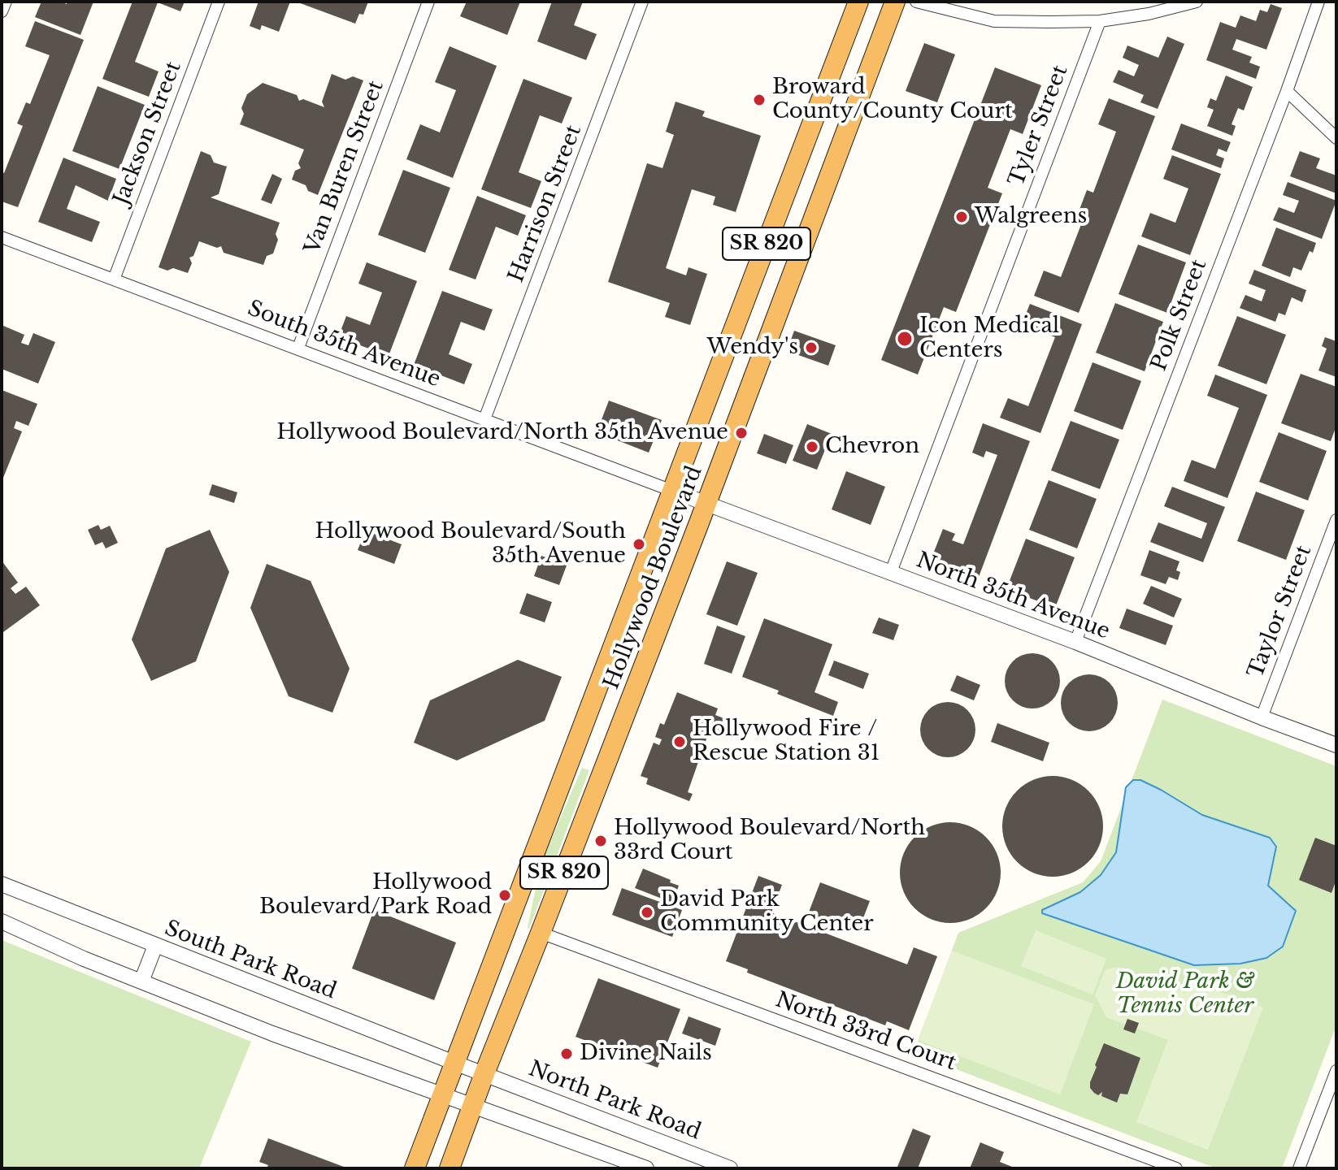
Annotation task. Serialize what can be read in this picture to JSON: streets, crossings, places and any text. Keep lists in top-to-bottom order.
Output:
{
  "streets": {
    "highway": ["SR 820", "Hollywood Boulevard"],
    "street": [
      "Tyler Street",
      "Jackson Street",
      "Van Buren Street",
      "Harrison Street",
      "Polk Street",
      "South 35th Avenue",
      "North 35th Avenue",
      "Taylor Street",
      "South Park Road",
      "North 33rd Court",
      "North Park Road"
    ]
  },
  "crossings": [
    ["Tyler Street", "North 35th Avenue"],
    ["Jackson Street", "South 35th Avenue"],
    ["Van Buren Street", "South 35th Avenue"],
    ["Harrison Street", "South 35th Avenue"],
    ["Polk Street", "North 35th Avenue"],
    ["South 35th Avenue", "Hollywood Boulevard"],
    ["South 35th Avenue", "North 35th Avenue"],
    ["Hollywood Boulevard", "North 35th Avenue"],
    ["Hollywood Boulevard", "South Park Road"],
    ["Hollywood Boulevard", "North 33rd Court"],
    ["Hollywood Boulevard", "North Park Road"],
    ["North 35th Avenue", "Taylor Street"],
    ["South Park Road", "North Park Road"]
  ],
  "parks": ["David Park & Tennis Center"],
  "places": [
    "Broward County/County Court",
    "Walgreens",
    "Icon Medical Centers",
    "Wendy's",
    "Hollywood Boulevard/North 35th Avenue",
    "Chevron",
    "Hollywood Boulevard/South 35th Avenue",
    "Hollywood Fire / Rescue Station 31",
    "Hollywood Boulevard/North 33rd Court",
    "Hollywood Boulevard/Park Road",
    "David Park Community Center",
    "Divine Nails"
  ]
}
